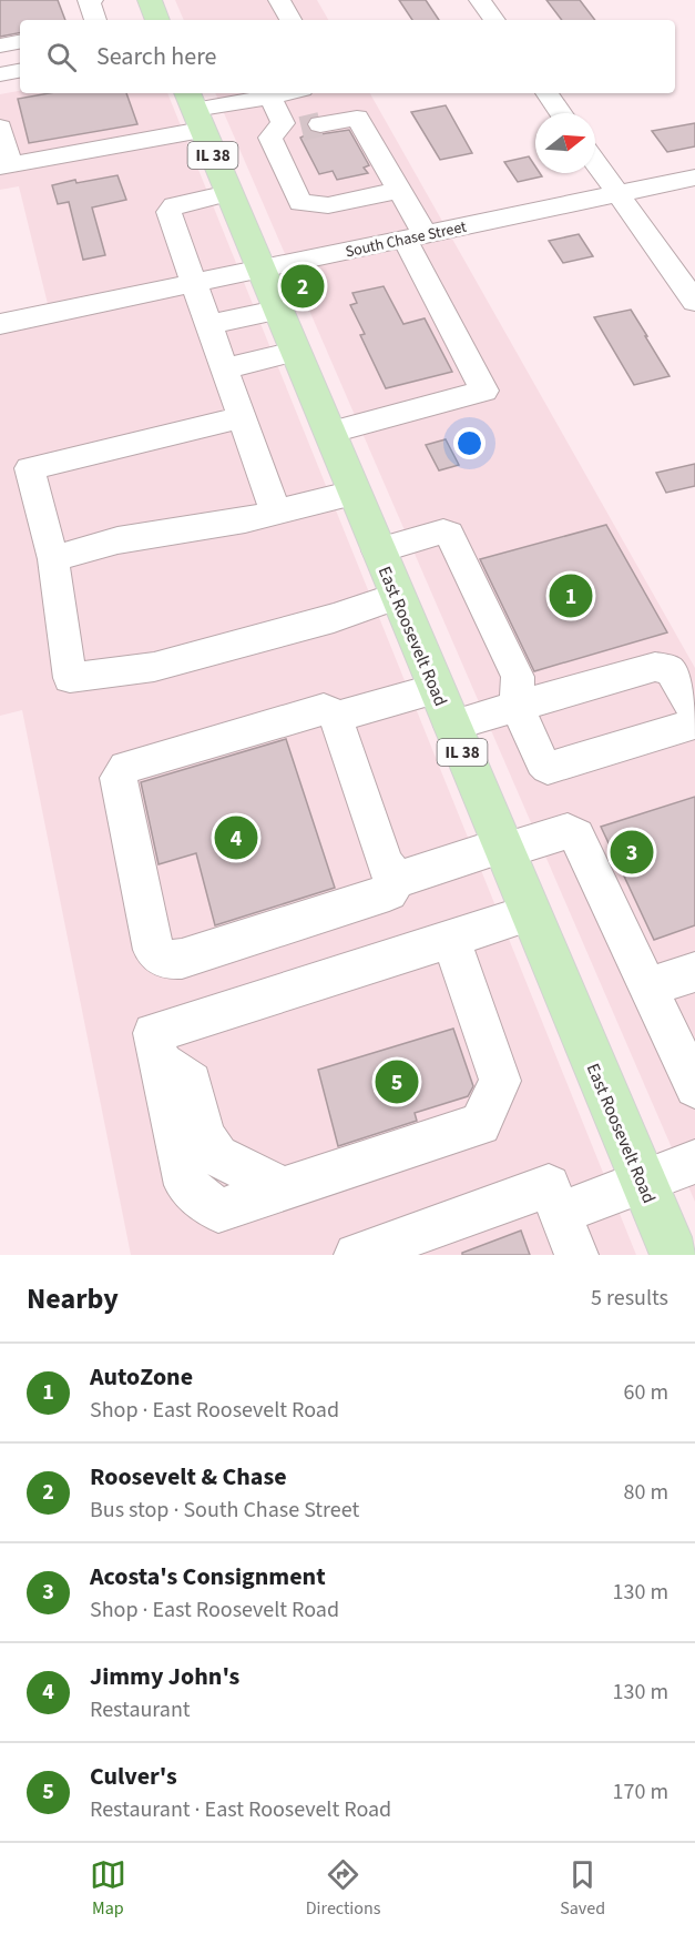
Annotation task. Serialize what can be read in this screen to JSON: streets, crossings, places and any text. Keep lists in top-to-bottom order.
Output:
{
  "streets": {
    "main road": ["IL 38", "East Roosevelt Road"],
    "street": ["South Chase Street"]
  },
  "crossings": [
    ["South Chase Street", "East Roosevelt Road"]
  ],
  "north": "right",
  "page": {
    "search": "Search here",
    "pins": [
      "2",
      "1",
      "4",
      "3",
      "5"
    ],
    "heading": ["Nearby", "5 results"],
    "list": [
      {
        "mark": "1",
        "name": "AutoZone",
        "note": "Shop · East Roosevelt Road",
        "value": "60 m"
      },
      {
        "mark": "2",
        "name": "Roosevelt & Chase",
        "note": "Bus stop · South Chase Street",
        "value": "80 m"
      },
      {
        "mark": "3",
        "name": "Acosta's Consignment",
        "note": "Shop · East Roosevelt Road",
        "value": "130 m"
      },
      {
        "mark": "4",
        "name": "Jimmy John's",
        "note": "Restaurant",
        "value": "130 m"
      },
      {
        "mark": "5",
        "name": "Culver's",
        "note": "Restaurant · East Roosevelt Road",
        "value": "170 m"
      }
    ],
    "nav": ["Map", "Directions", "Saved"]
  }
}
